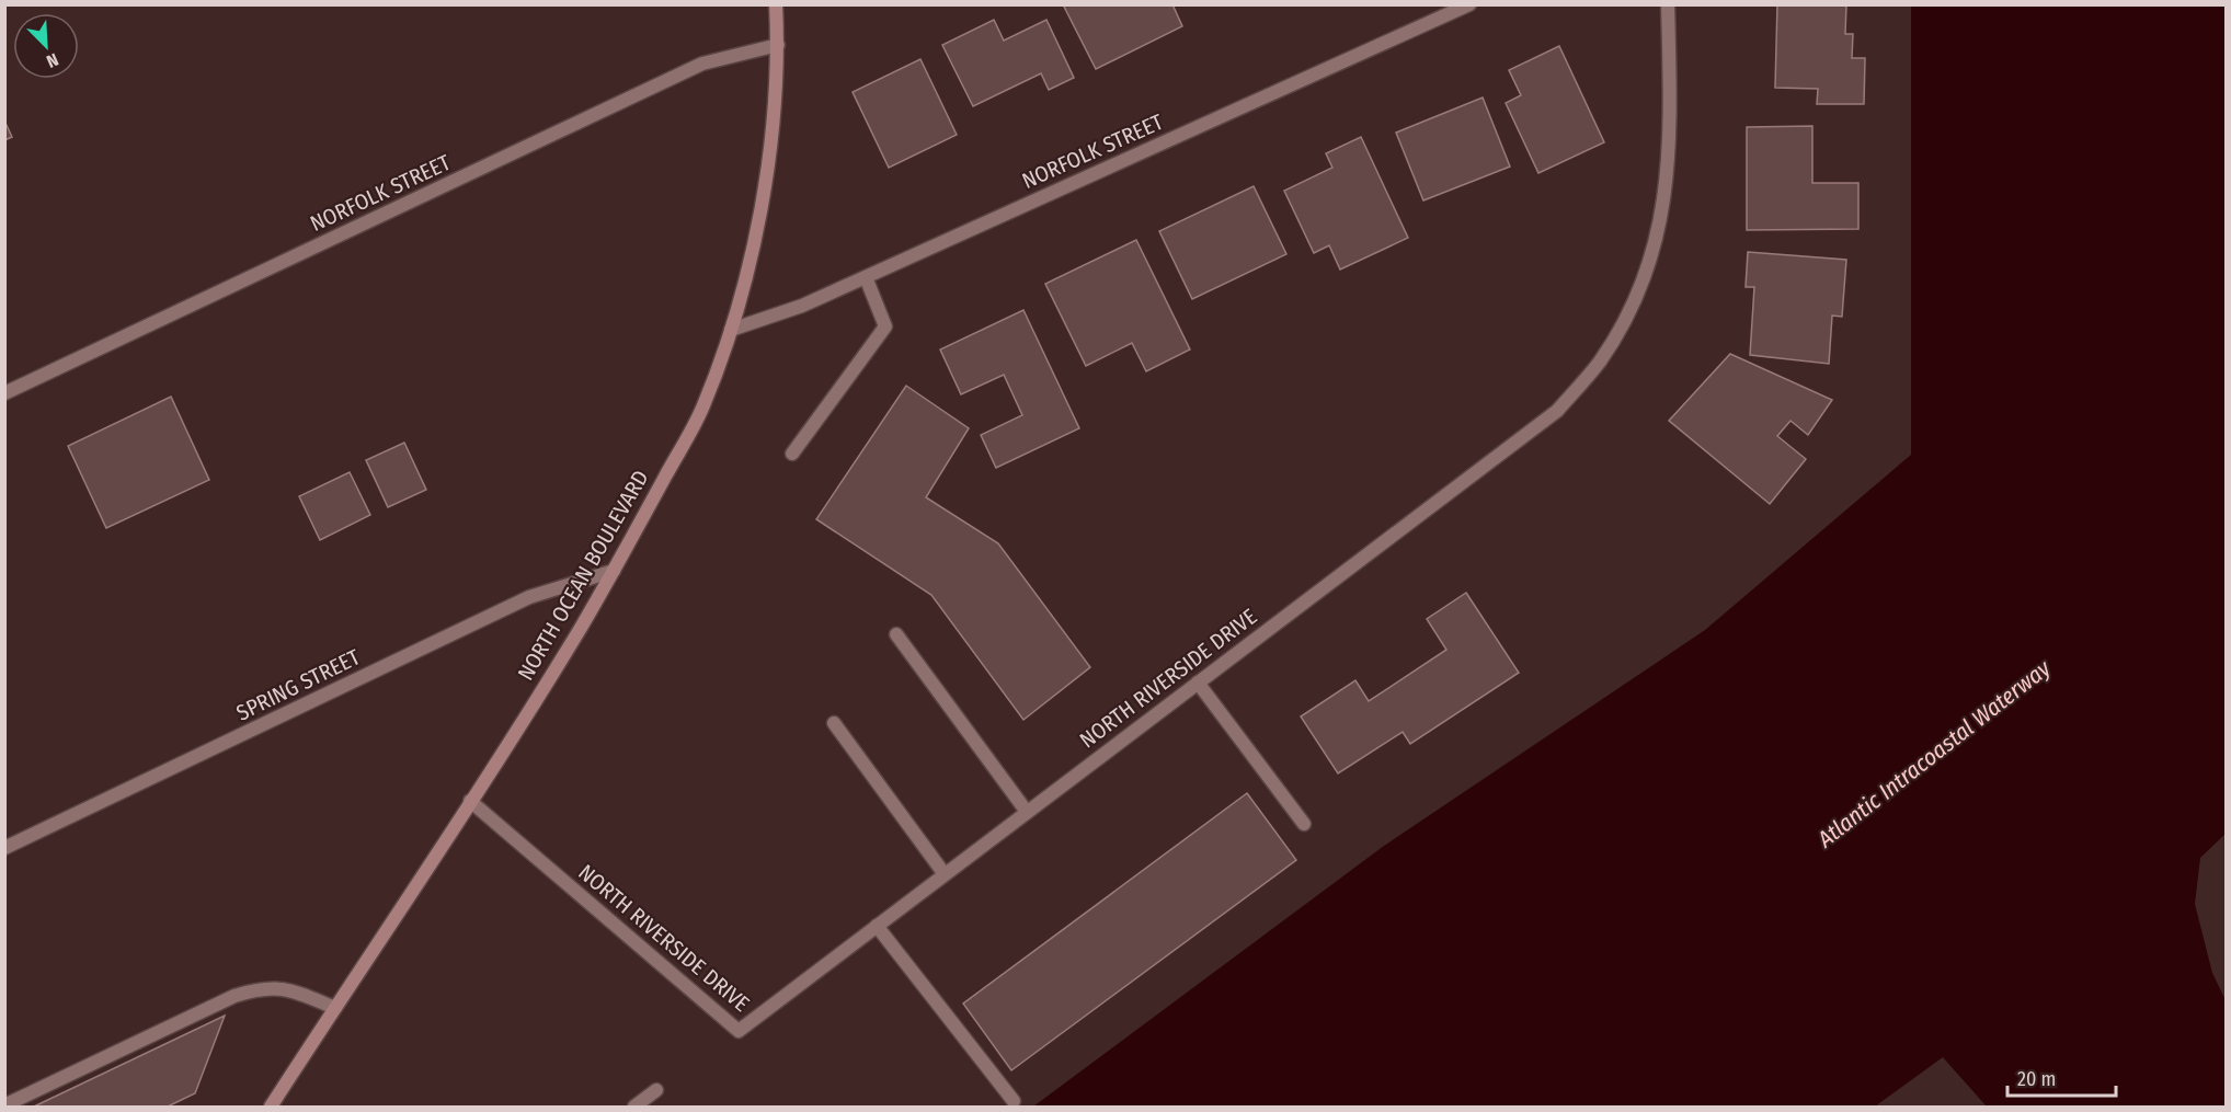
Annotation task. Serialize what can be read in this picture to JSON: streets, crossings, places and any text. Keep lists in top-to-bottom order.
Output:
{
  "streets": {
    "main road": ["NORTH OCEAN BOULEVARD"],
    "street": ["NORFOLK STREET", "NORTH RIVERSIDE DRIVE", "SPRING STREET"]
  },
  "crossings": [
    ["NORFOLK STREET", "NORTH OCEAN BOULEVARD"],
    ["NORTH OCEAN BOULEVARD", "NORTH RIVERSIDE DRIVE"],
    ["NORTH OCEAN BOULEVARD", "SPRING STREET"]
  ],
  "water": ["Atlantic Intracoastal Waterway"],
  "scale_bar": "20 m",
  "north": "bottom right"
}
